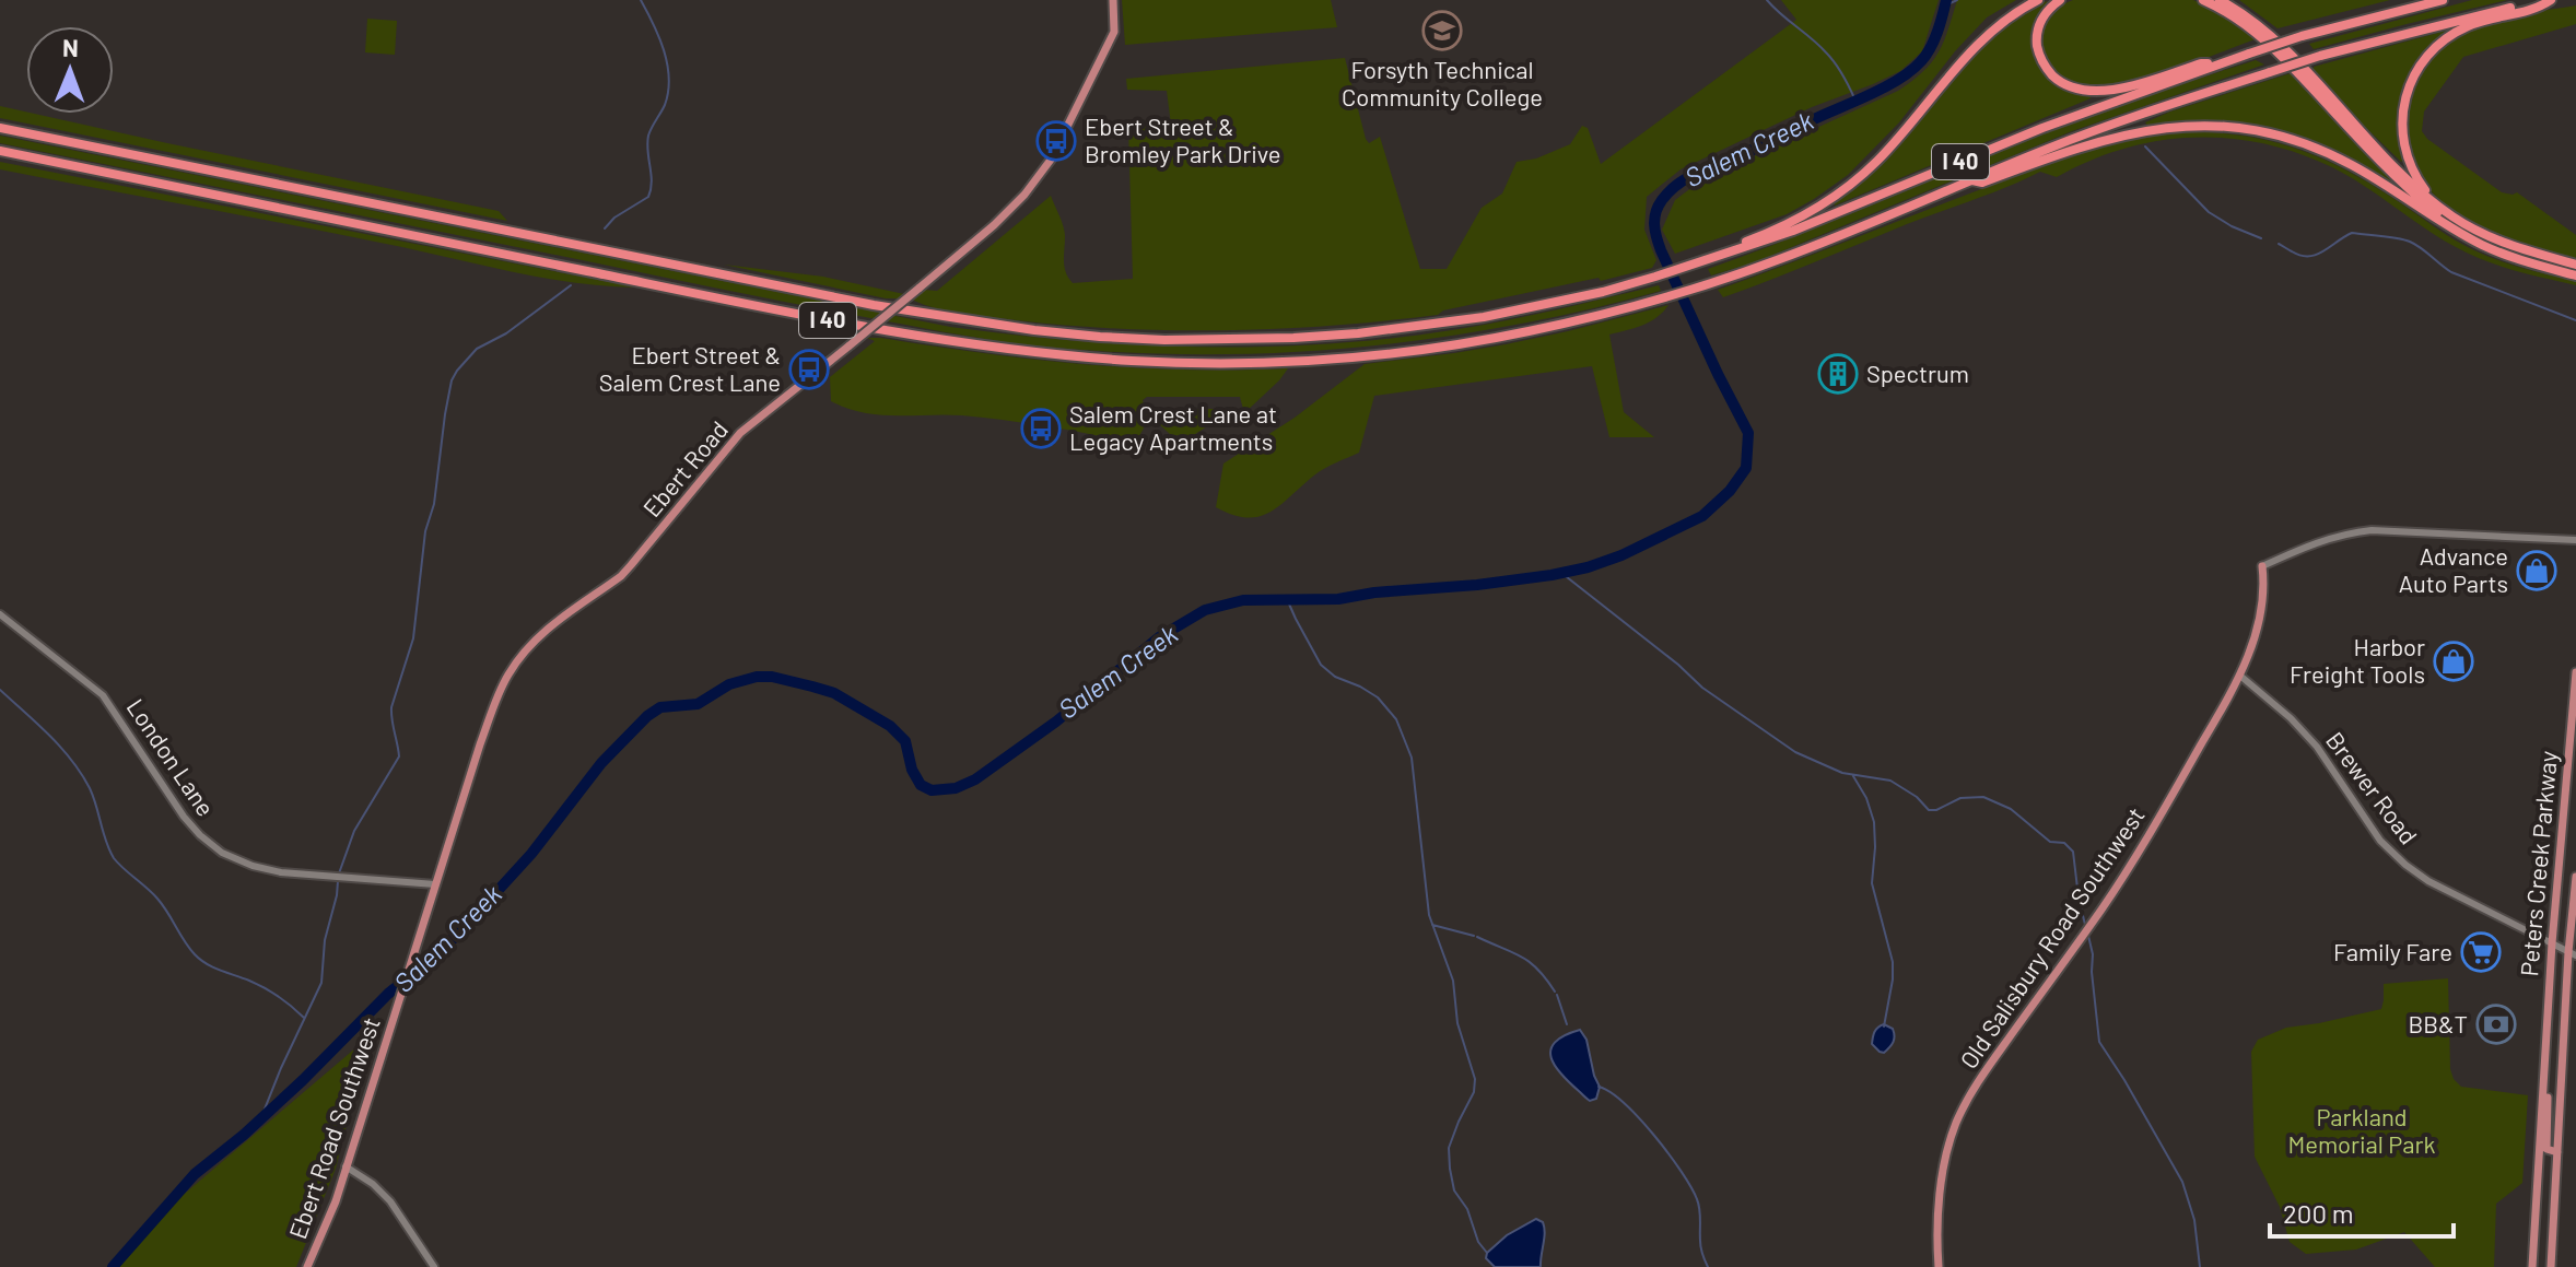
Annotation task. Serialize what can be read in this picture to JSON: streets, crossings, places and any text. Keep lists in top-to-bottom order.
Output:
{
  "streets": {
    "highway": ["I 40"],
    "main road": [
      "Ebert Road",
      "Peters Creek Parkway",
      "Old Salisbury Road Southwest",
      "Ebert Road Southwest"
    ],
    "street": ["London Lane", "Brewer Road"]
  },
  "crossings": [
    ["Ebert Road", "London Lane"],
    ["Ebert Road", "Ebert Road Southwest"],
    ["Brewer Road", "Peters Creek Parkway"],
    ["Brewer Road", "Old Salisbury Road Southwest"]
  ],
  "water": ["Salem Creek"],
  "parks": ["Parkland Memorial Park"],
  "places": {
    "school or university": ["Forsyth Technical Community College"],
    "bus stop": ["Ebert Street & Bromley Park Drive", "Ebert Street & Salem Crest Lane", "Salem Crest Lane at Legacy Apartments"],
    "building": ["Spectrum"],
    "shop": ["Advance Auto Parts", "Harbor Freight Tools"],
    "supermarket": ["Family Fare"],
    "bank": ["BB&T"]
  },
  "scale_bar": "200 m",
  "north": "top"
}
